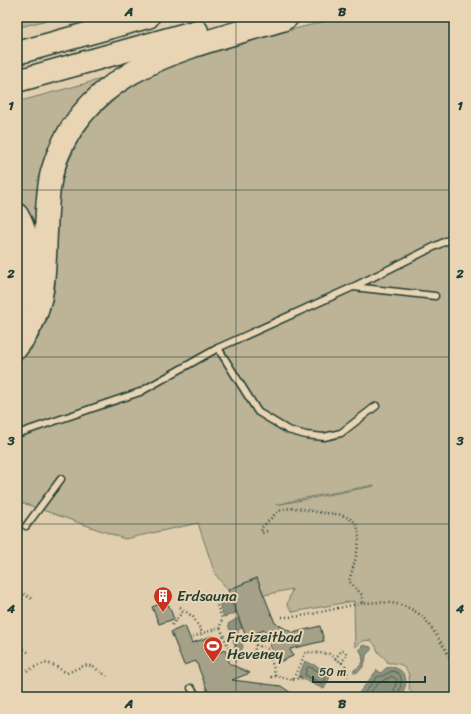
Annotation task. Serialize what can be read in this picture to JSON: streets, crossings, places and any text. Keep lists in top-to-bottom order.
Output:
{
  "places": {
    "building": ["Erdsauna"],
    "sports": ["Freizeitbad Heveney"]
  },
  "scale_bar": "50 m",
  "grid": {
    "columns": ["A", "B"],
    "rows": [
      "1",
      "2",
      "3",
      "4"
    ]
  }
}
